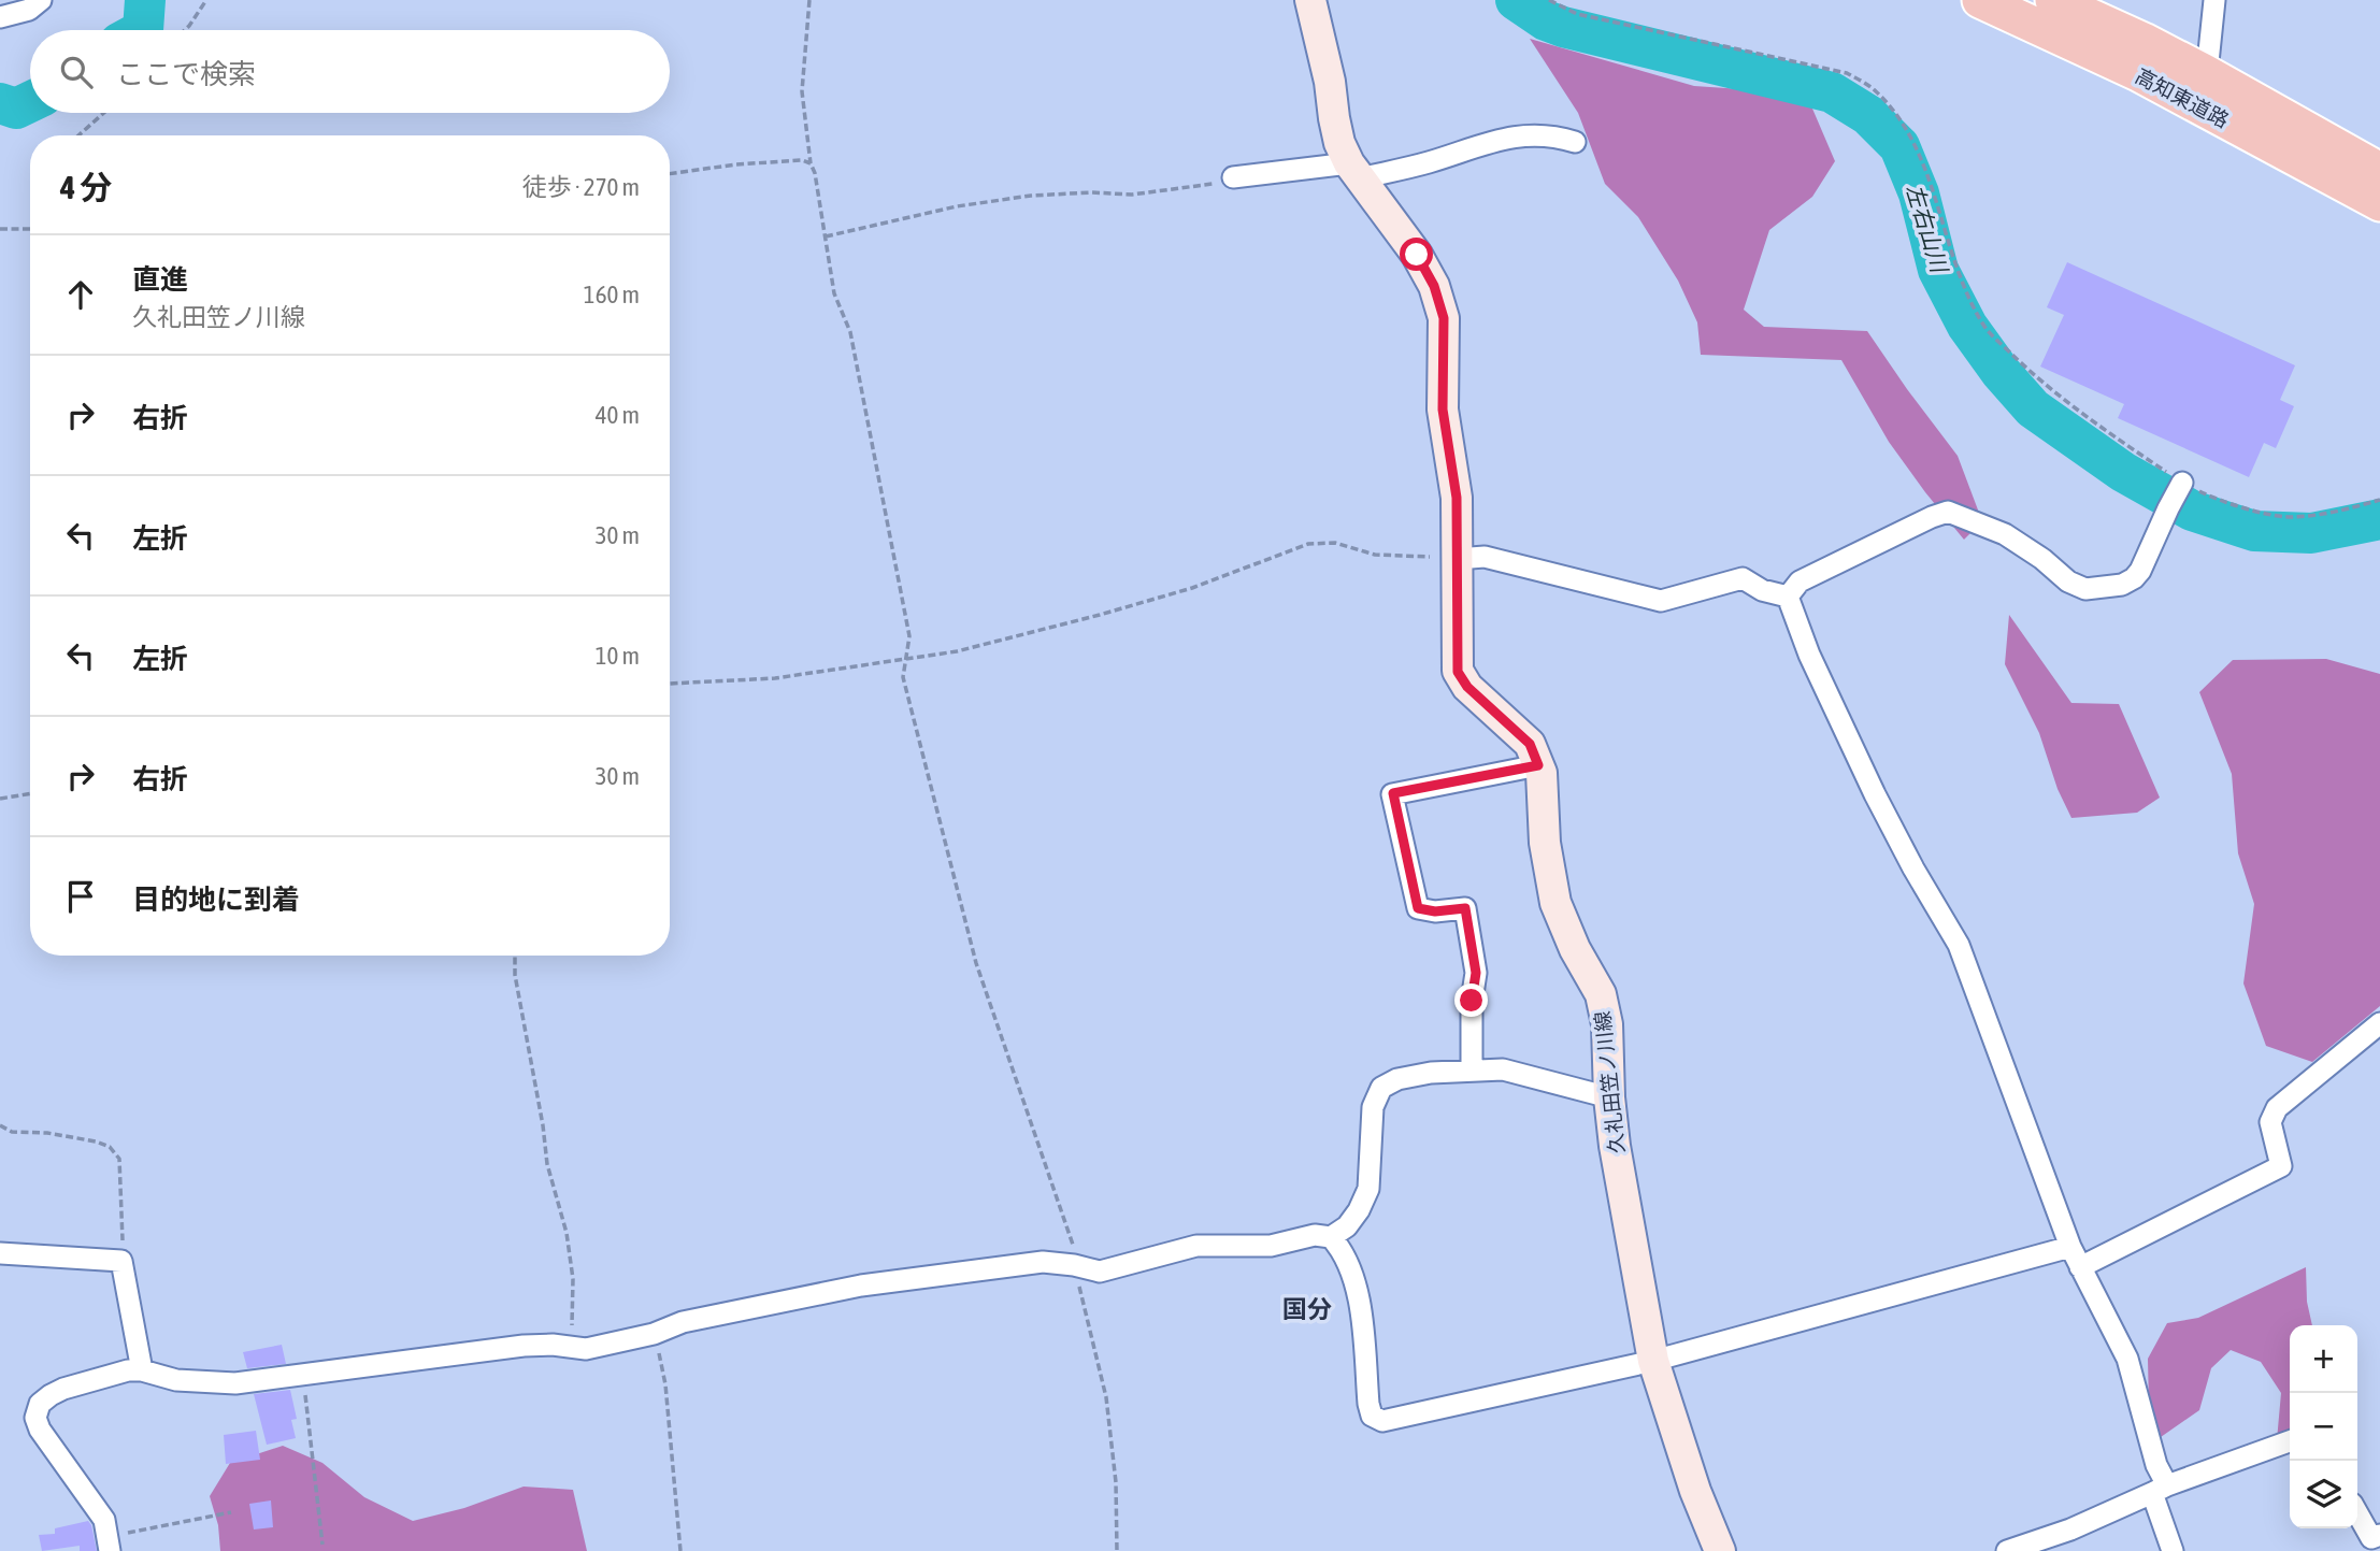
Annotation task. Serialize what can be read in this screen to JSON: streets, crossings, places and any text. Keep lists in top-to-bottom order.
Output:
{
  "streets": {
    "highway": ["高知東道路"],
    "main road": ["久礼田笠ノ川線"]
  },
  "districts": ["国分"],
  "water": ["左右山川"],
  "page": {
    "search": "ここで検索",
    "heading": ["4 分", "徒歩 · 270 m"],
    "list": [
      ["直進", "久礼田笠ノ川線", "160 m"],
      ["右折", "40 m"],
      ["左折", "30 m"],
      ["左折", "10 m"],
      ["右折", "30 m"],
      "目的地に到着"
    ],
    "map_buttons": ["+", "−"]
  }
}
